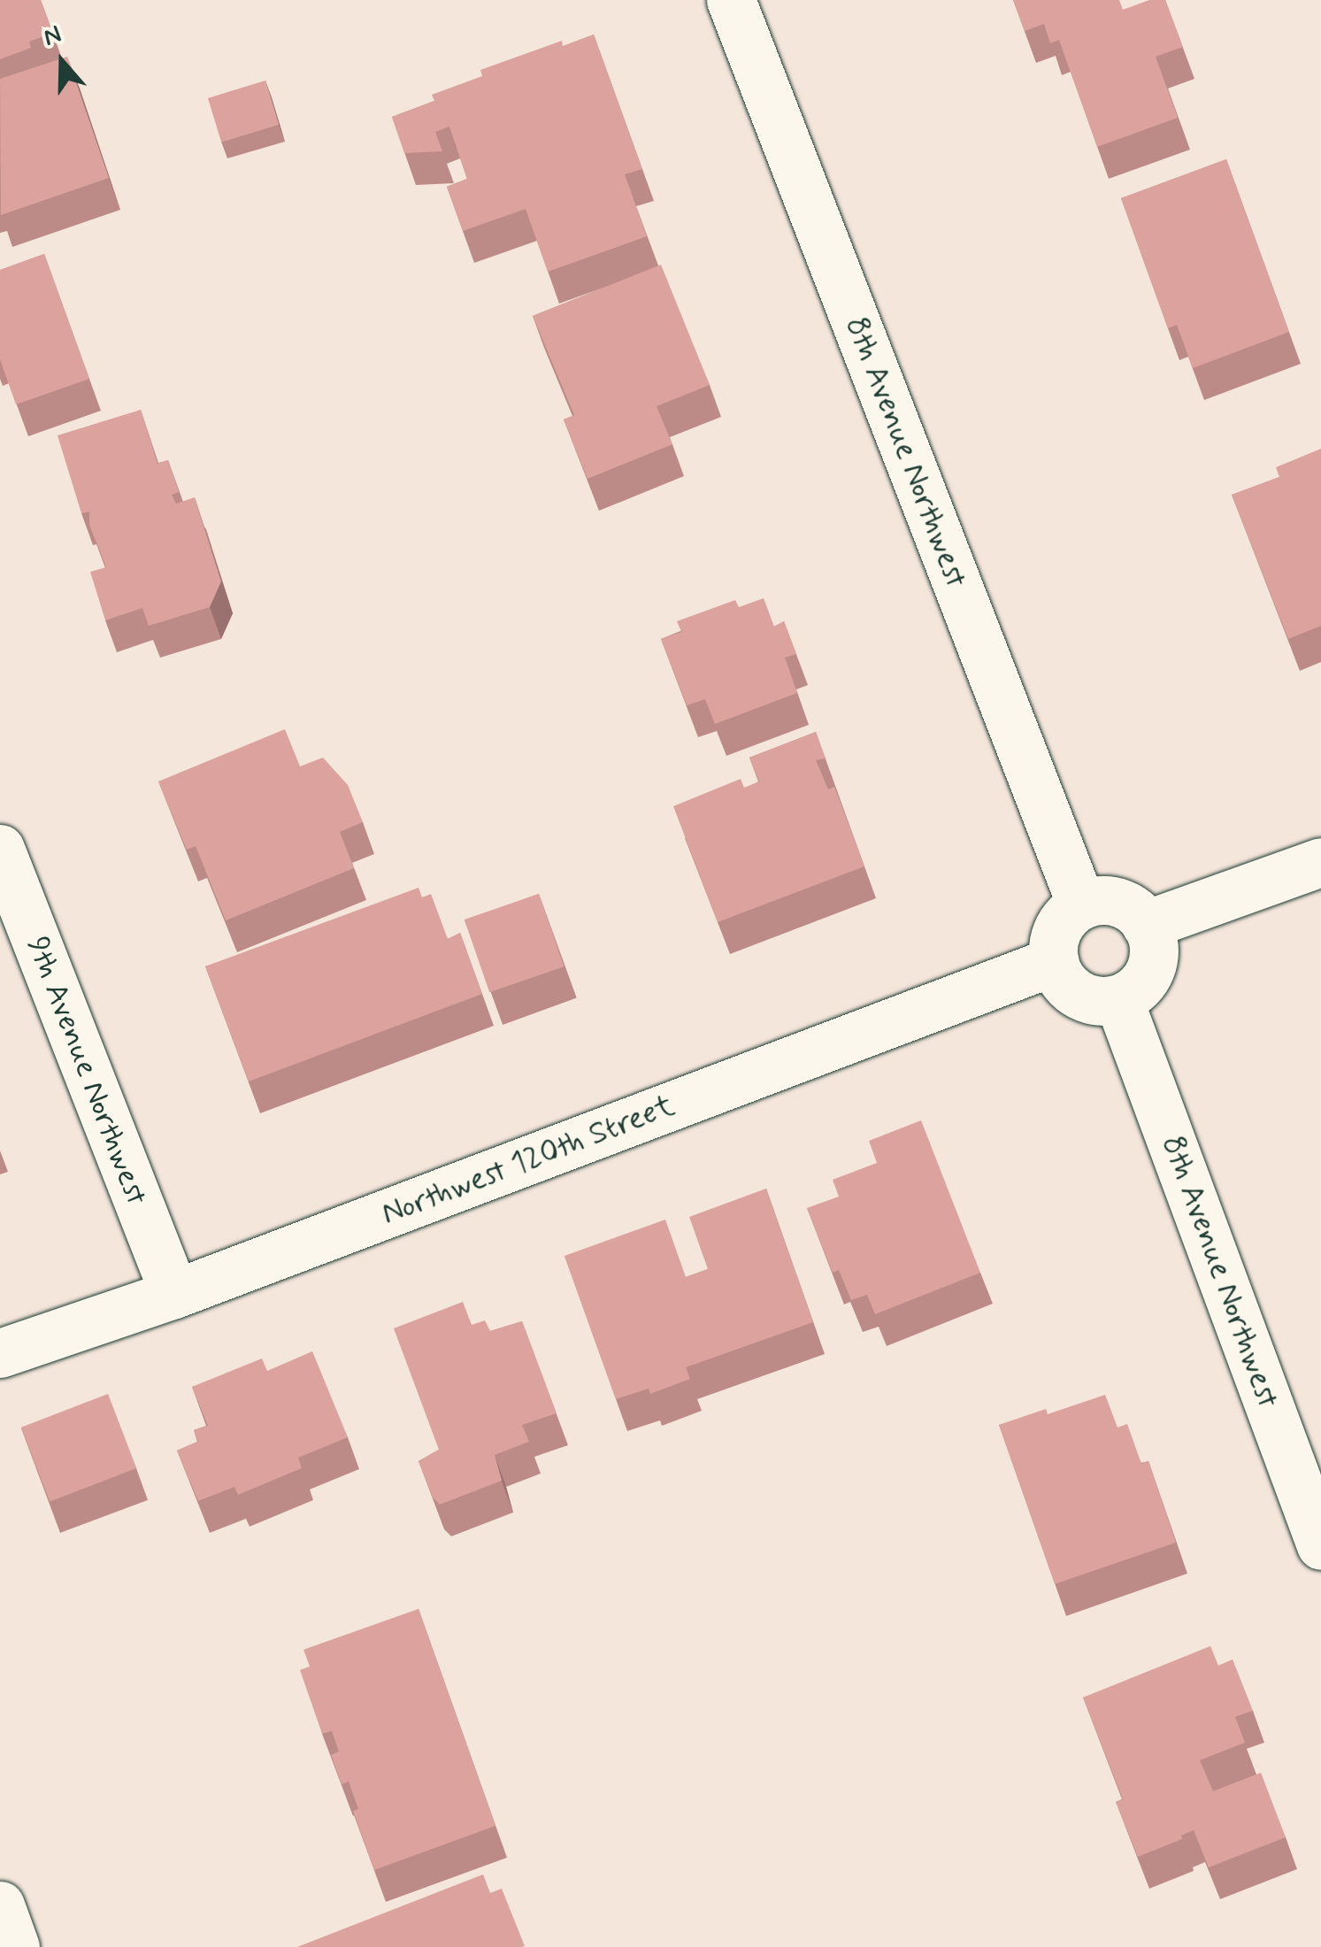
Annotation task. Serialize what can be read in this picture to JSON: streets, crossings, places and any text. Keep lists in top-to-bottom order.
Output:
{
  "streets": {
    "street": ["8th Avenue Northwest", "9th Avenue Northwest", "Northwest 120th Street"]
  },
  "crossings": [
    ["8th Avenue Northwest", "Northwest 120th Street"],
    ["9th Avenue Northwest", "Northwest 120th Street"]
  ],
  "north": "top"
}
